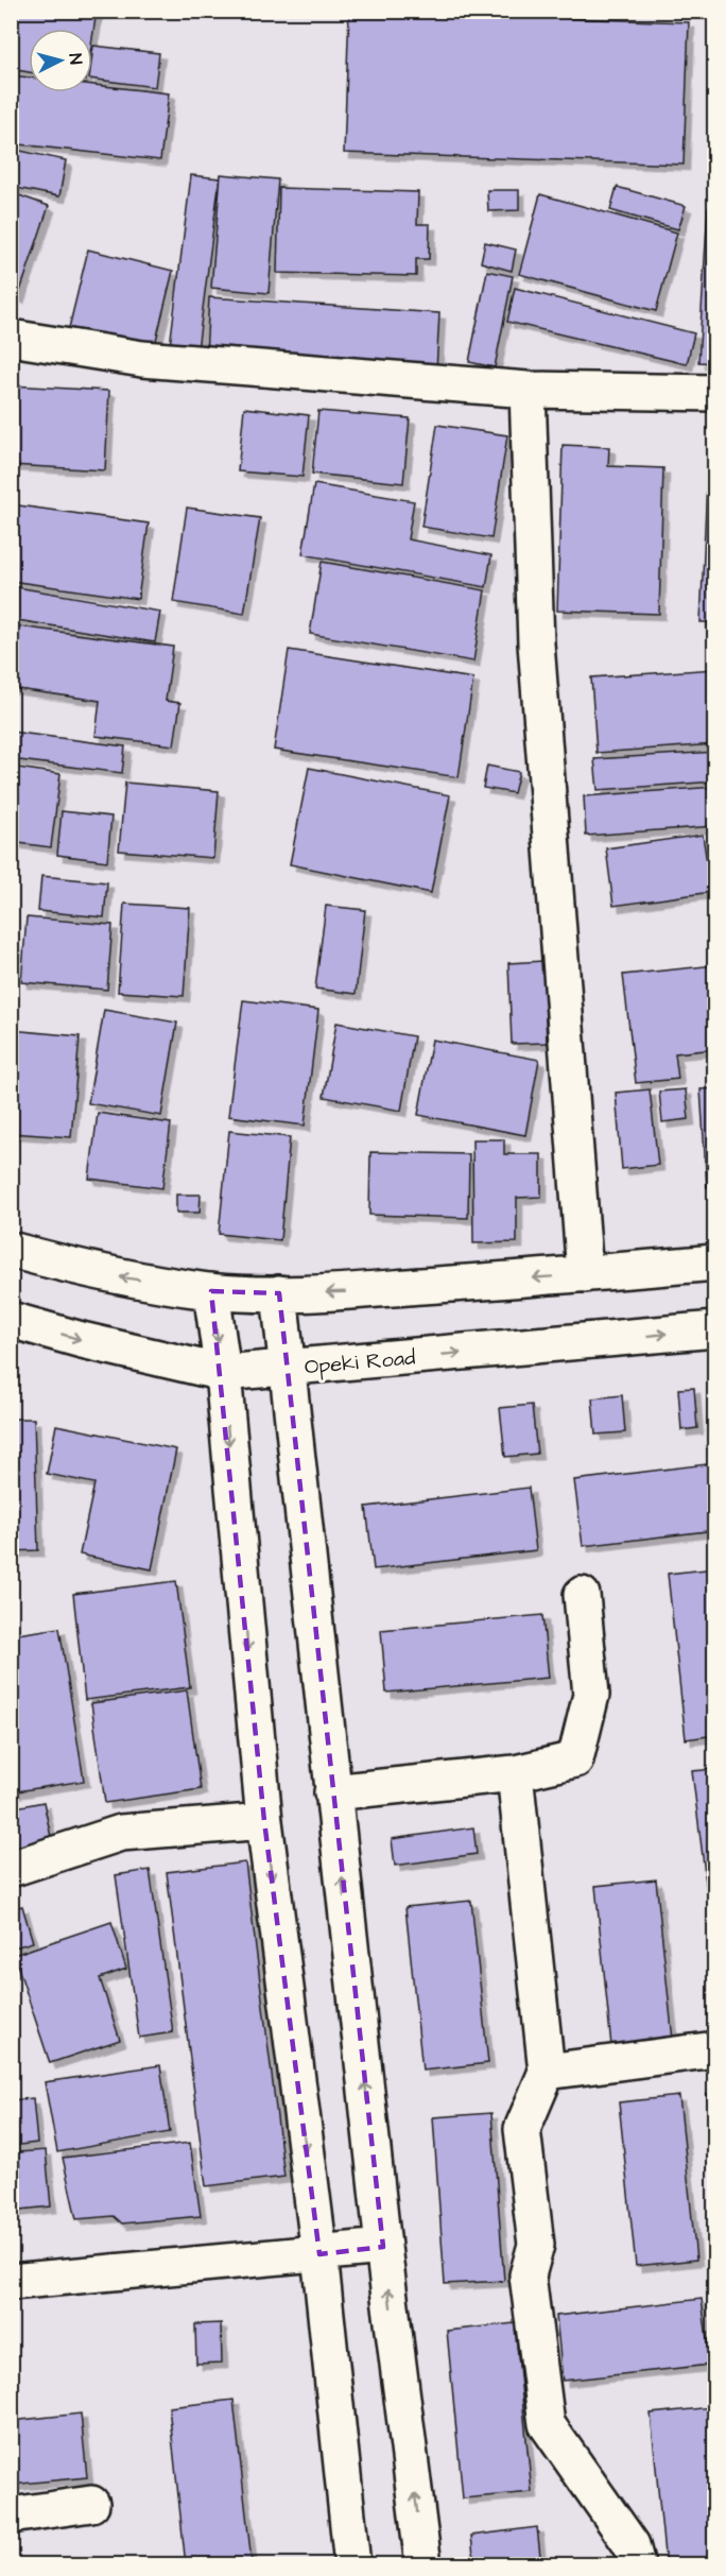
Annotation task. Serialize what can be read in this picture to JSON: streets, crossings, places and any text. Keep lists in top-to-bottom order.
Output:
{
  "streets": {
    "street": ["Opeki Road"]
  },
  "north": "right"
}
